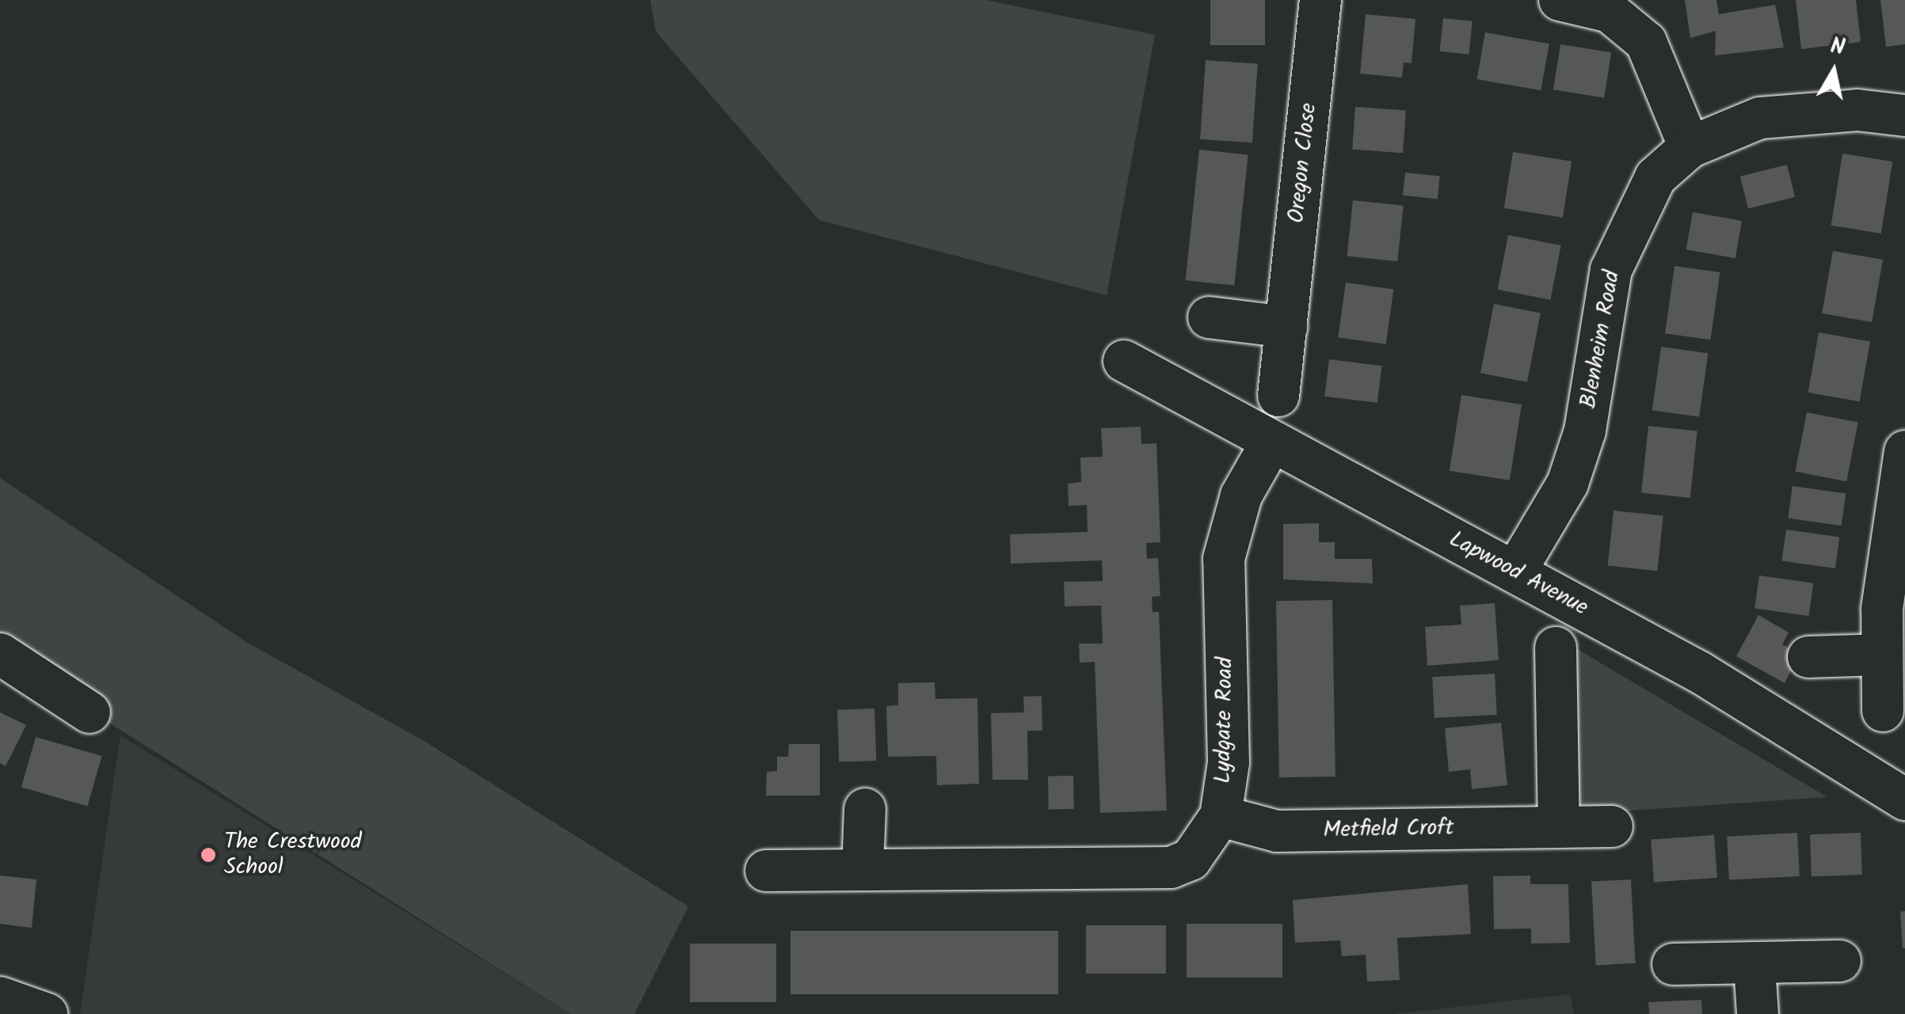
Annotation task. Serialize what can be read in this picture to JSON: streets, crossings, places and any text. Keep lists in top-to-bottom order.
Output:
{
  "streets": {
    "street": [
      "Oregon Close",
      "Blenheim Road",
      "Lapwood Avenue",
      "Lydgate Road",
      "Metfield Croft"
    ]
  },
  "crossings": [
    ["Blenheim Road", "Lapwood Avenue"],
    ["Lapwood Avenue", "Lydgate Road"],
    ["Lydgate Road", "Metfield Croft"]
  ],
  "places": ["The Crestwood School"],
  "north": "top"
}
